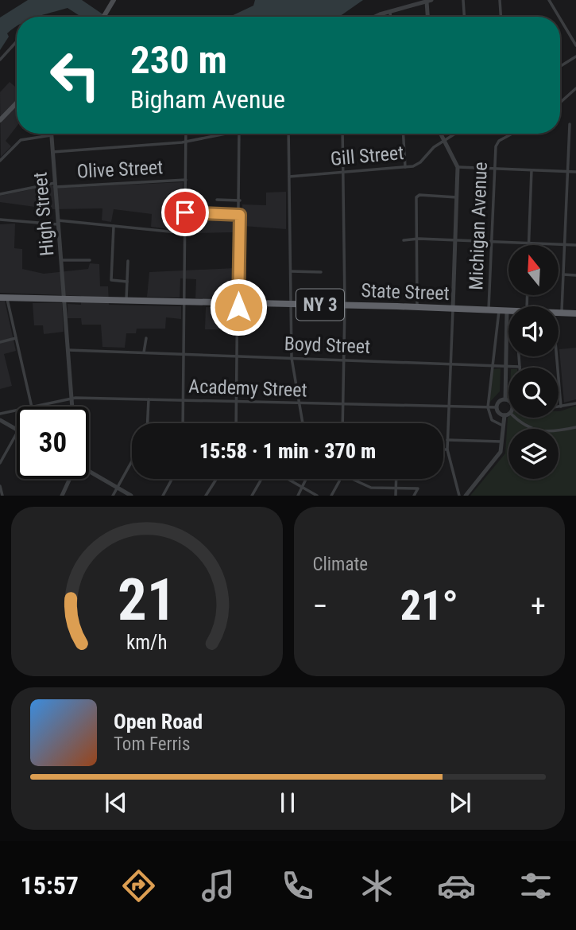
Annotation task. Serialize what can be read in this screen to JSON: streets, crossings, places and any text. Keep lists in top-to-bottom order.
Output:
{
  "streets": {
    "highway": ["State Street", "NY 3"],
    "street": [
      "Gill Street",
      "Olive Street",
      "High Street",
      "Michigan Avenue",
      "Boyd Street",
      "Academy Street"
    ]
  },
  "crossings": [
    ["Olive Street", "High Street"],
    ["High Street", "State Street"],
    ["High Street", "Boyd Street"],
    ["High Street", "Academy Street"],
    ["Michigan Avenue", "State Street"]
  ],
  "north": "top",
  "page": {
    "turn": ["230 m", "Bigham Avenue"],
    "limit": "30",
    "trip": "15:58 · 1 min · 370 m",
    "tile": "Climate",
    "heat": ["−", "21°", "+"],
    "song": ["Open Road", "Tom Ferris"],
    "tabs": "15:57",
    "gauge": ["21", "km/h"]
  }
}
